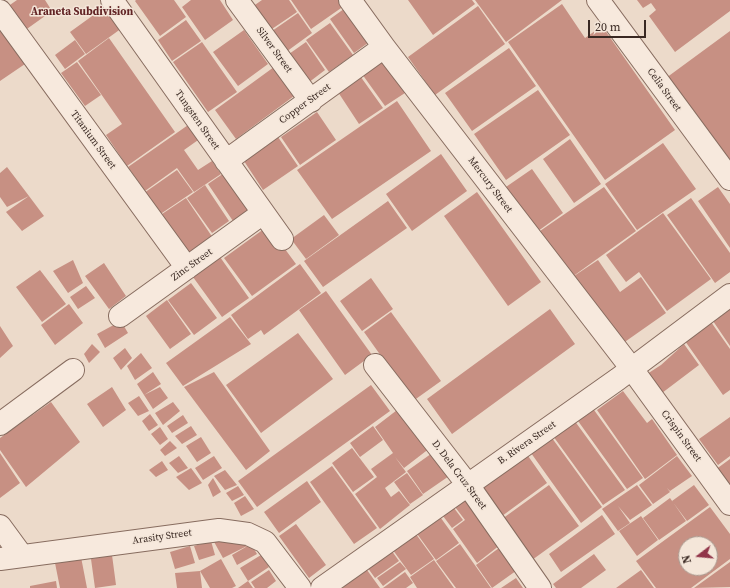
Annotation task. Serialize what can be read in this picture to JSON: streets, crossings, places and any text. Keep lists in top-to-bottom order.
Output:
{
  "streets": {
    "street": [
      "Silver Street",
      "Celia Street",
      "Copper Street",
      "Tungsten Street",
      "Titanium Street",
      "Mercury Street",
      "Zinc Street",
      "Crispin Street",
      "B. Rivera Street",
      "D. Dela Cruz Street",
      "Arasity Street"
    ]
  },
  "crossings": [
    ["Silver Street", "Copper Street"],
    ["Copper Street", "Tungsten Street"],
    ["Copper Street", "Mercury Street"],
    ["Tungsten Street", "Zinc Street"],
    ["Titanium Street", "Zinc Street"],
    ["Mercury Street", "Crispin Street"],
    ["Mercury Street", "B. Rivera Street"],
    ["Crispin Street", "B. Rivera Street"],
    ["B. Rivera Street", "D. Dela Cruz Street"]
  ],
  "districts": ["Araneta Subdivision"],
  "scale_bar": "20 m",
  "north": "left"
}
